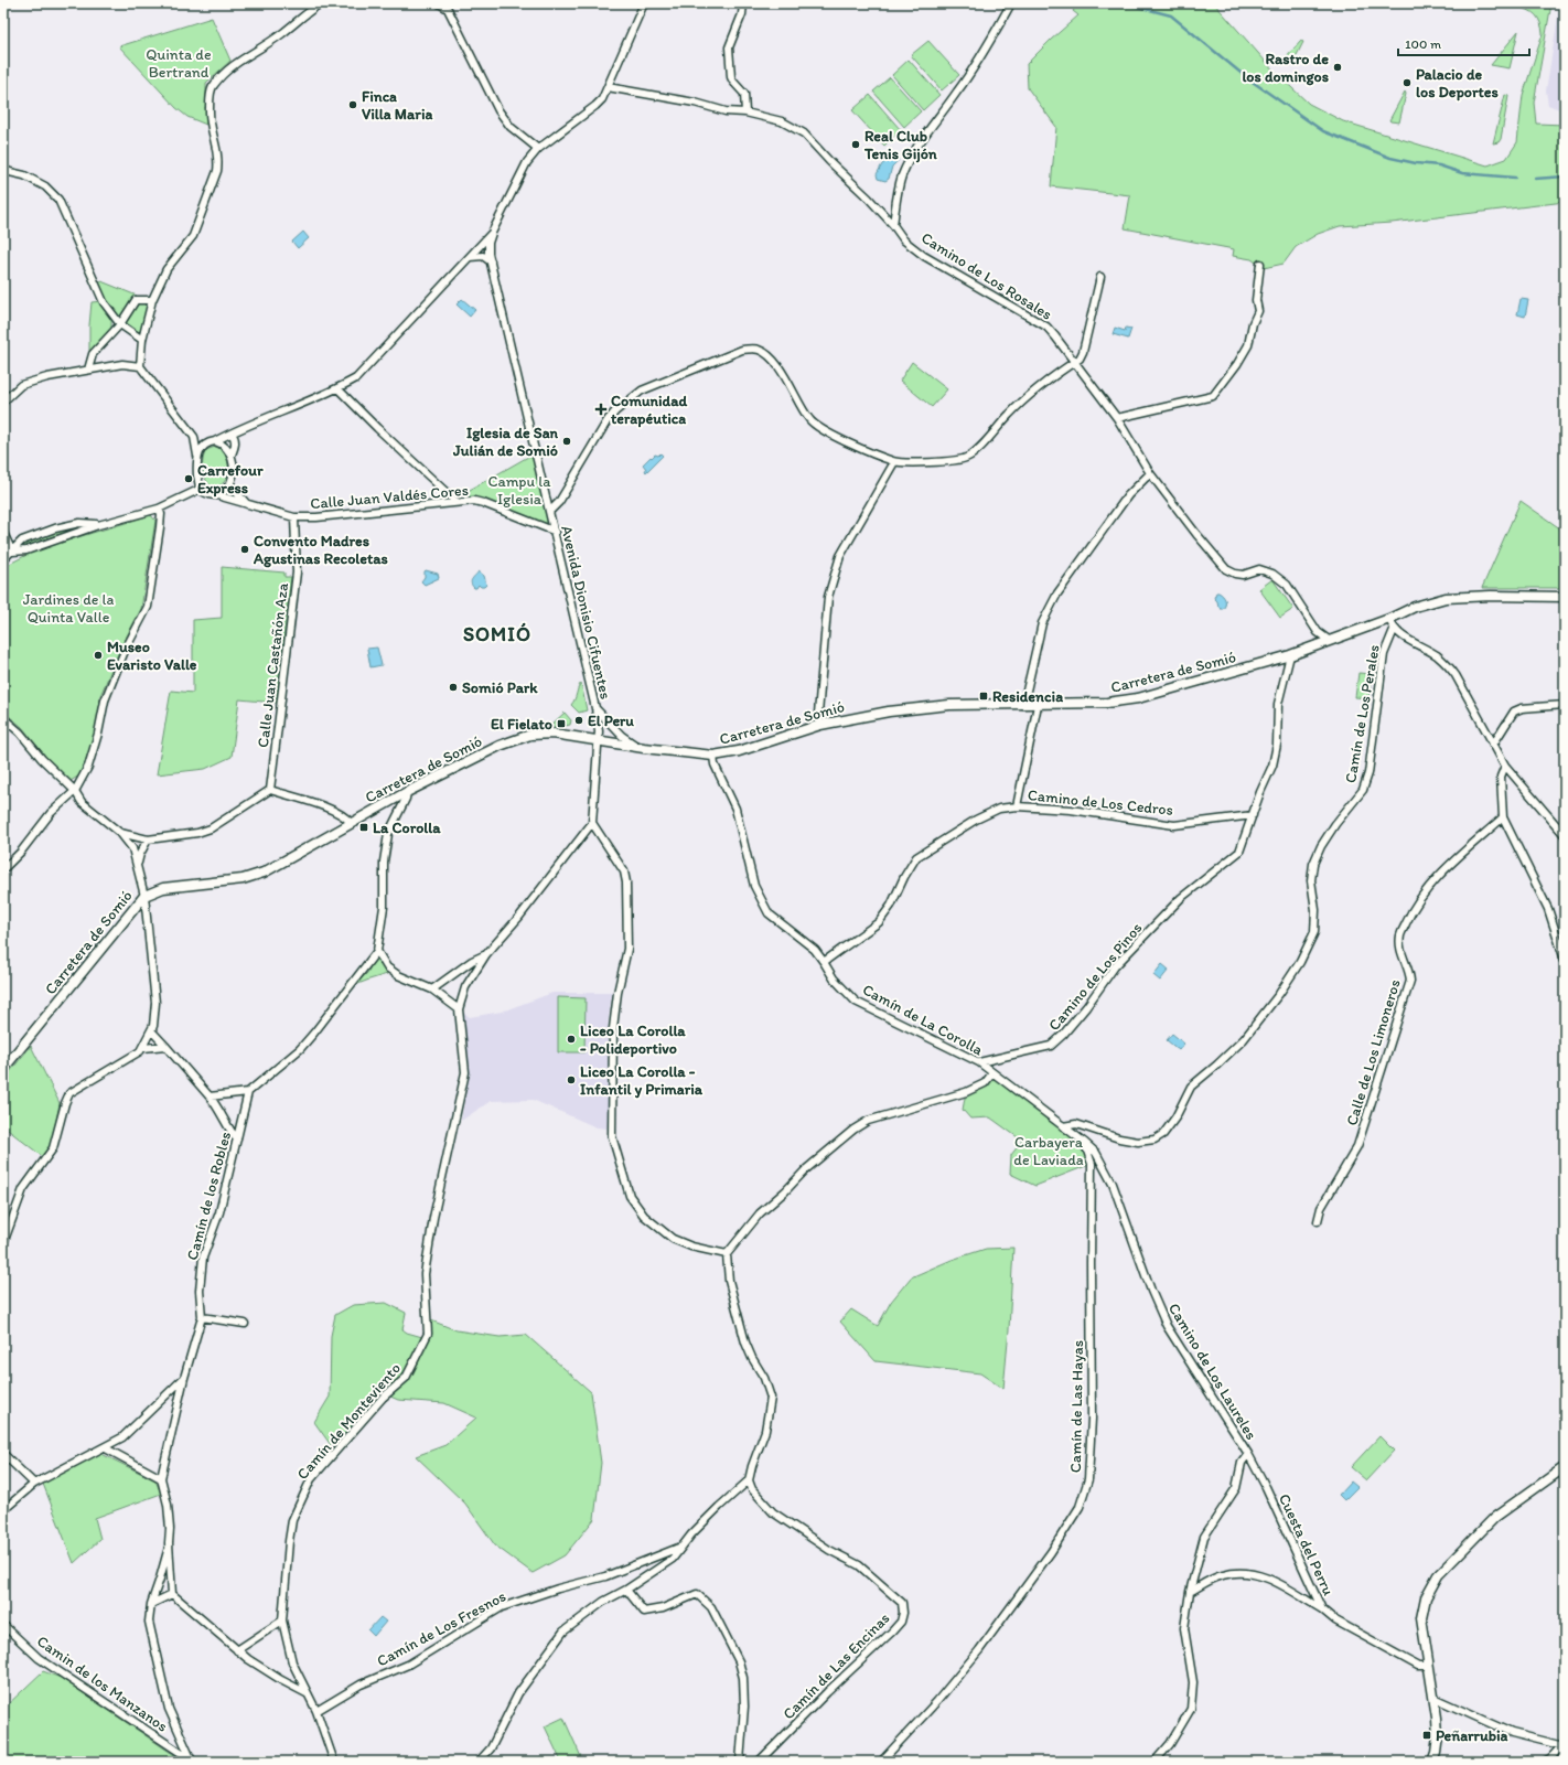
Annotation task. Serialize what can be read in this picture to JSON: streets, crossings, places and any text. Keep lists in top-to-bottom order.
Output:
{
  "streets": {
    "street": [
      "Camino de Los Rosales",
      "Calle Juan Valdés Cores",
      "Avenida Dionisio Cifuentes",
      "Calle Juan Castañón Aza",
      "Carretera de Somió",
      "Camín de Los Perales",
      "Camino de Los Cedros",
      "Camino de Los Pinos",
      "Camín de La Corolla",
      "Calle de Los Limoneros",
      "Camín de los Robles",
      "Camino de Los Laureles",
      "Camín de Las Hayas",
      "Camín de Monteviento",
      "Cuesta del Perru",
      "Camín de Los Fresnos",
      "Camín de Las Encinas",
      "Camin de los Manzanos"
    ]
  },
  "crossings": [
    ["Camino de Los Rosales", "Carretera de Somió"],
    ["Calle Juan Valdés Cores", "Avenida Dionisio Cifuentes"],
    ["Calle Juan Valdés Cores", "Calle Juan Castañón Aza"],
    ["Avenida Dionisio Cifuentes", "Carretera de Somió"],
    ["Carretera de Somió", "Camino de Los Pinos"],
    ["Carretera de Somió", "Camín de La Corolla"],
    ["Camín de Los Perales", "Camín de La Corolla"],
    ["Camín de Los Perales", "Camino de Los Laureles"],
    ["Camino de Los Cedros", "Camino de Los Pinos"],
    ["Camino de Los Cedros", "Camín de La Corolla"],
    ["Camino de Los Pinos", "Camín de La Corolla"],
    ["Camín de La Corolla", "Camino de Los Laureles"],
    ["Camino de Los Laureles", "Camín de Las Hayas"],
    ["Camino de Los Laureles", "Cuesta del Perru"],
    ["Camín de Monteviento", "Camín de Los Fresnos"]
  ],
  "districts": ["SOMIÓ"],
  "parks": [
    "Quinta de Bertrand",
    "Campu la Iglesia",
    "Jardines de la Quinta Valle",
    "Carbayera de Laviada"
  ],
  "places": {
    "other": [
      "Rastro de los domingos",
      "Palacio de los Deportes",
      "Finca Villa Maria",
      "Real Club Tenis Gijón",
      "Iglesia de San Julián de Somió",
      "Carrefour Express",
      "Convento Madres Agustinas Recoletas",
      "Museo Evaristo Valle",
      "Somió Park",
      "El Peru",
      "Liceo La Corolla - Polideportivo",
      "Liceo La Corolla - Infantil y Primaria"
    ],
    "health": ["Comunidad terapéutica"],
    "transit": [
      "Residencia",
      "El Fielato",
      "La Corolla",
      "Peñarrubia"
    ]
  },
  "scale_bar": "100 m"
}
